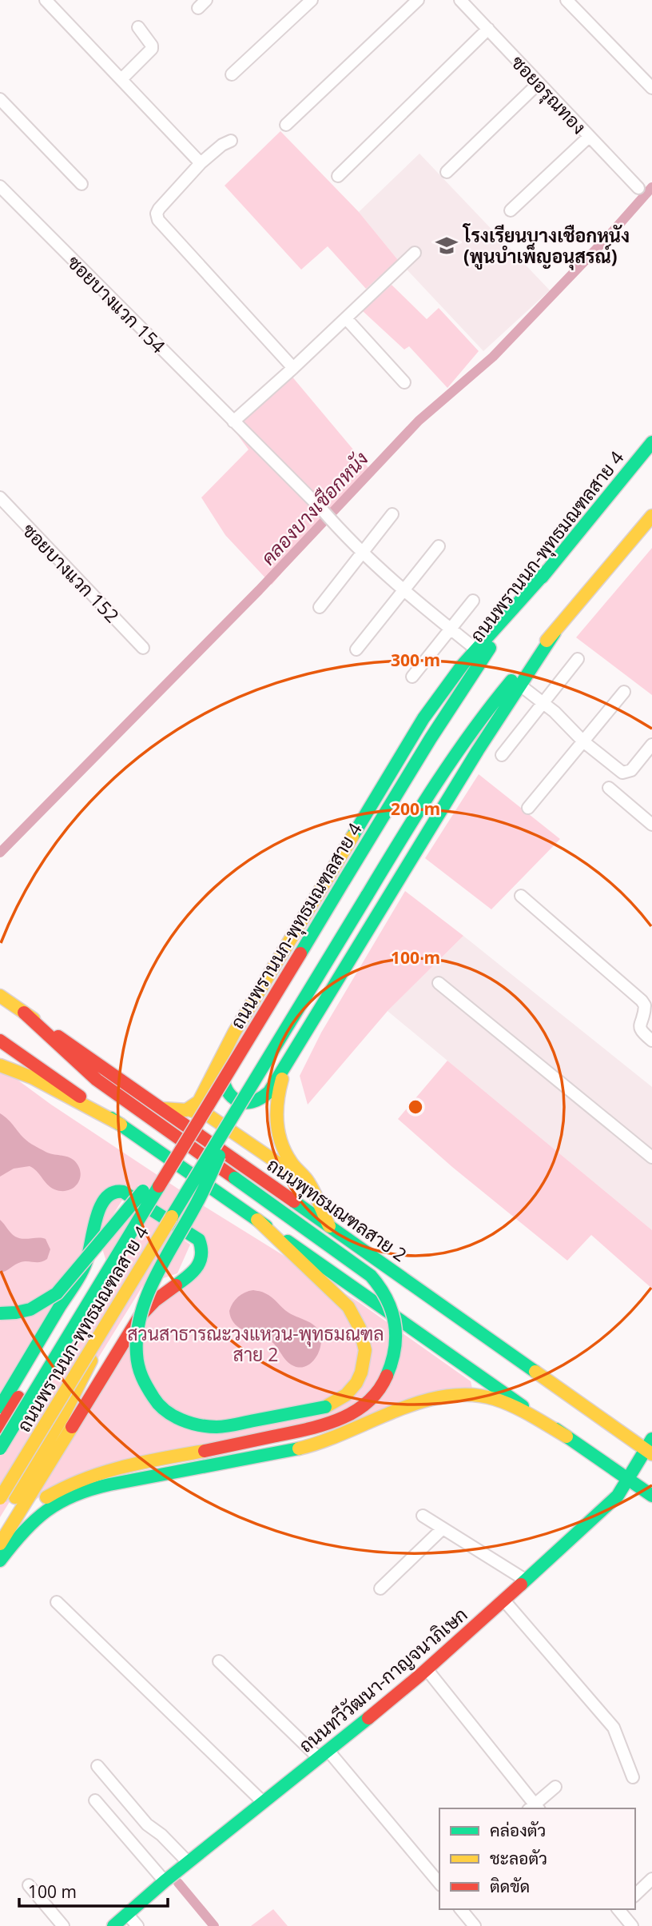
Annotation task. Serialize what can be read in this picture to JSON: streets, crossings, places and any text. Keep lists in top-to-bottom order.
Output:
{
  "streets": {
    "main road": ["ถนนพรานนก-พุทธมณฑลสาย 4", "ถนนพุทธมณฑลสาย 2", "ถนนทวีวัฒนา-กาญจนาภิเษก"],
    "street": ["ซอยอรุณทอง", "ซอยบางแวก 154", "ซอยบางแวก 152"]
  },
  "crossings": [
    ["ถนนพุทธมณฑลสาย 2", "ถนนทวีวัฒนา-กาญจนาภิเษก"]
  ],
  "water": ["คลองบางเชือกหนัง"],
  "parks": ["สวนสาธารณะวงแหวน-พุทธมณฑล สาย 2"],
  "places": {
    "school or university": ["โรงเรียนบางเชือกหนัง (พูนบำเพ็ญอนุสรณ์)"]
  },
  "legend": ["คล่องตัว", "ชะลอตัว", "ติดขัด"],
  "scale_bar": "100 m",
  "rings": ["300 m", "200 m", "100 m"]
}
